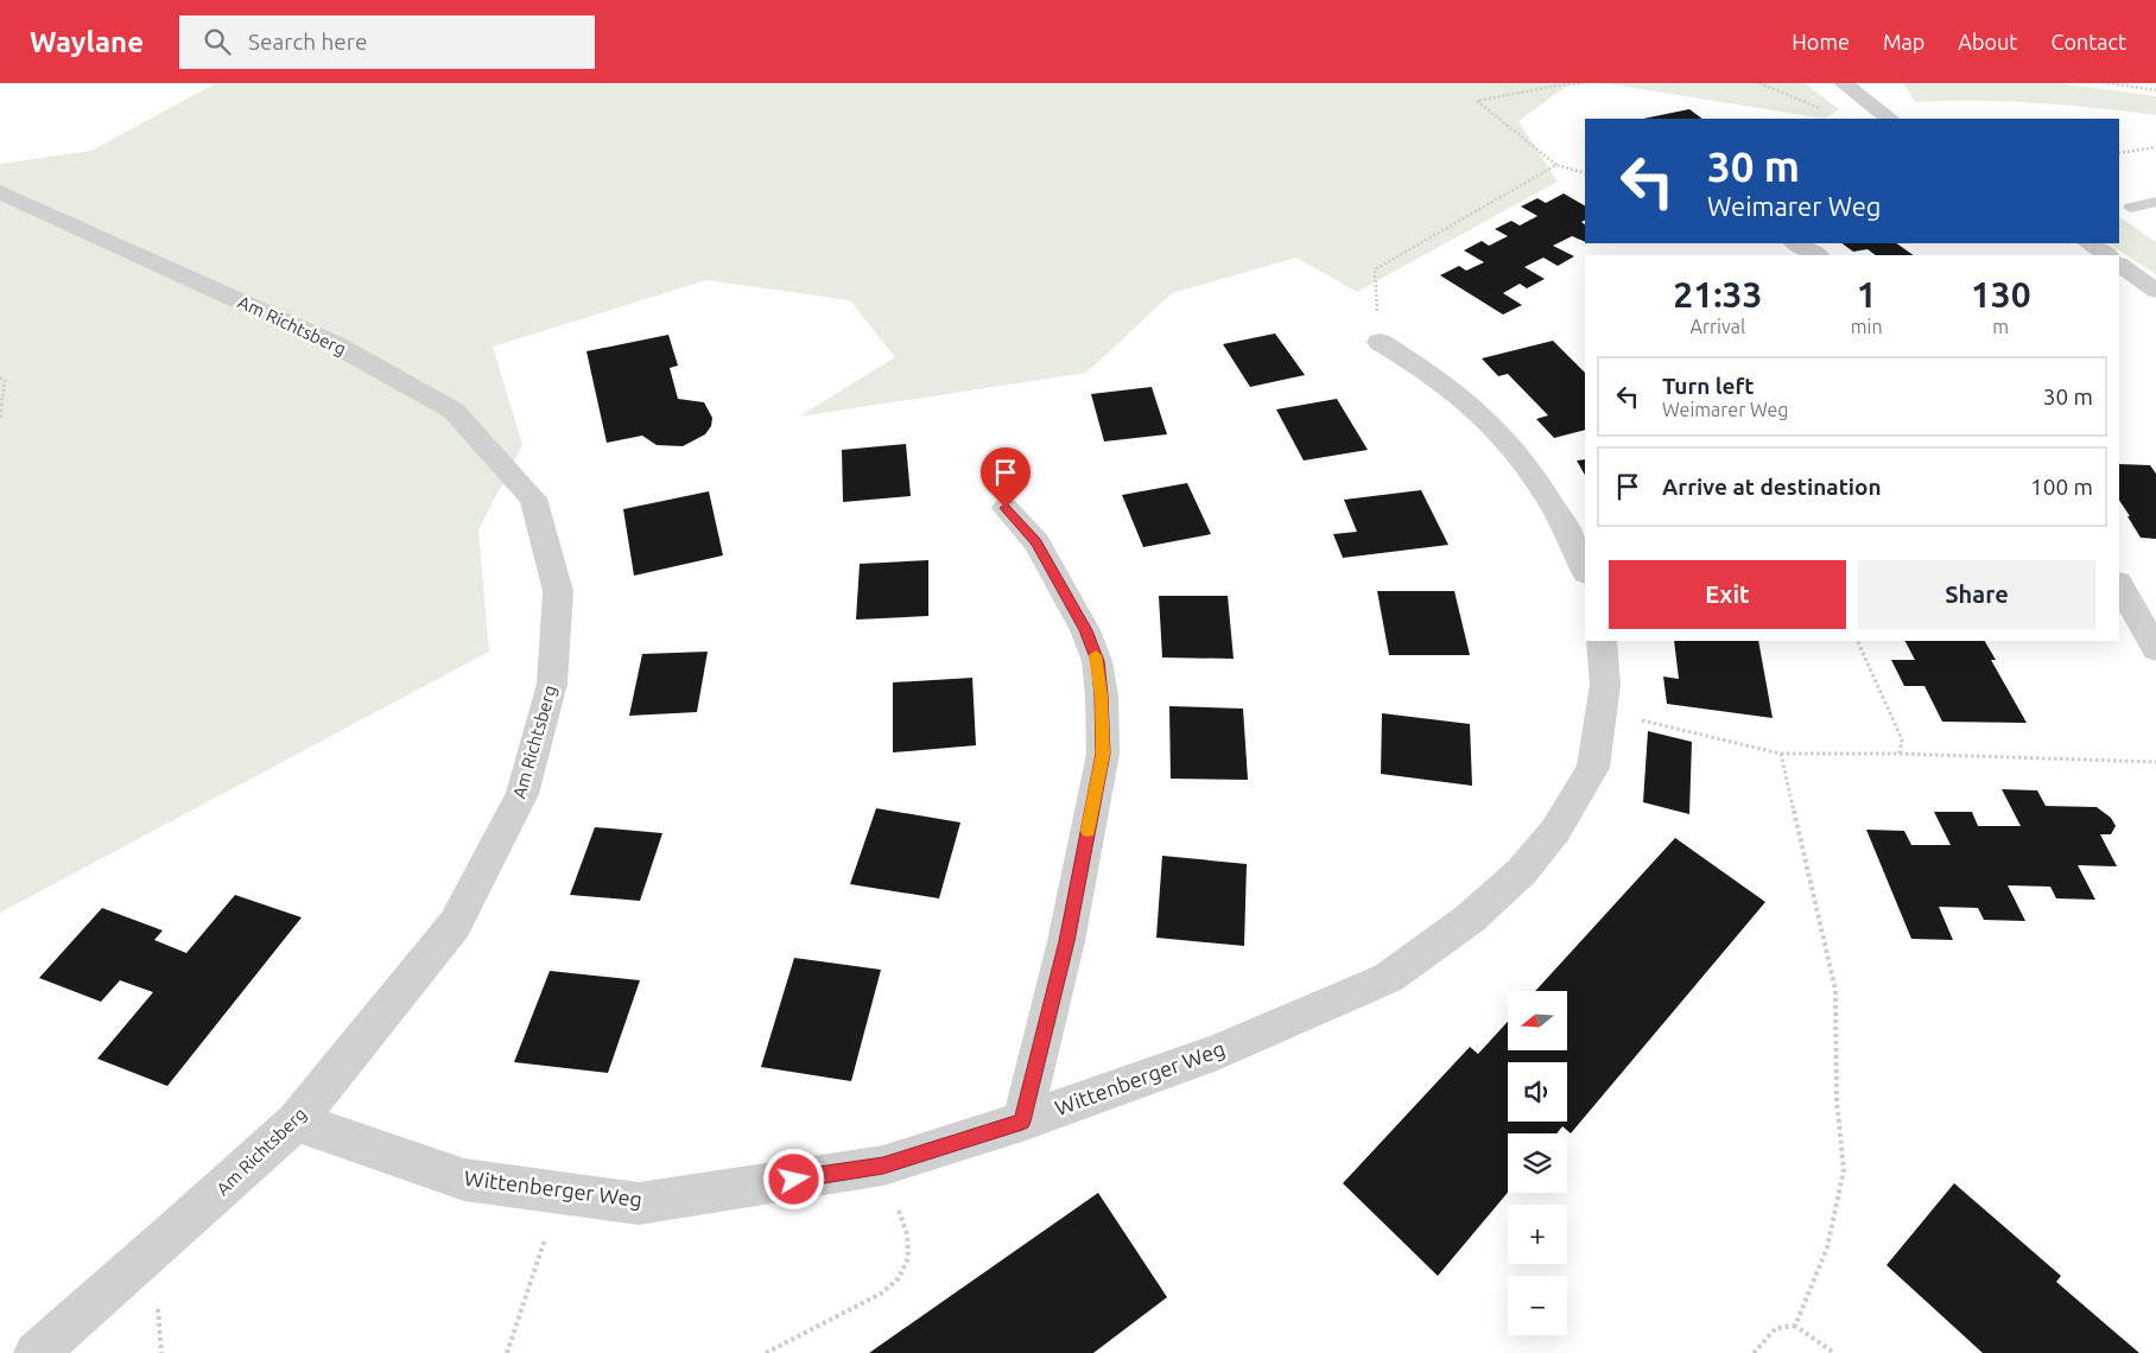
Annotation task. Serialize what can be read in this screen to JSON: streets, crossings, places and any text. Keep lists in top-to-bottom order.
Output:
{
  "streets": {
    "street": ["Am Richtsberg", "Wittenberger Weg"]
  },
  "crossings": [
    ["Am Richtsberg", "Wittenberger Weg"]
  ],
  "north": "left",
  "page": {
    "header": "Waylane",
    "search": "Search here",
    "nav": [
      "Home",
      "Map",
      "About",
      "Contact"
    ],
    "turn": ["30 m", "Weimarer Weg"],
    "eta": [
      "21:33",
      "Arrival",
      "1",
      "min",
      "130",
      "m"
    ],
    "list": [
      {
        "name": "Turn left",
        "note": "Weimarer Weg",
        "value": "30 m"
      },
      {
        "name": "Arrive at destination",
        "value": "100 m"
      }
    ],
    "buttons": ["Exit", "Share"],
    "map_buttons": ["+", "−"]
  }
}
